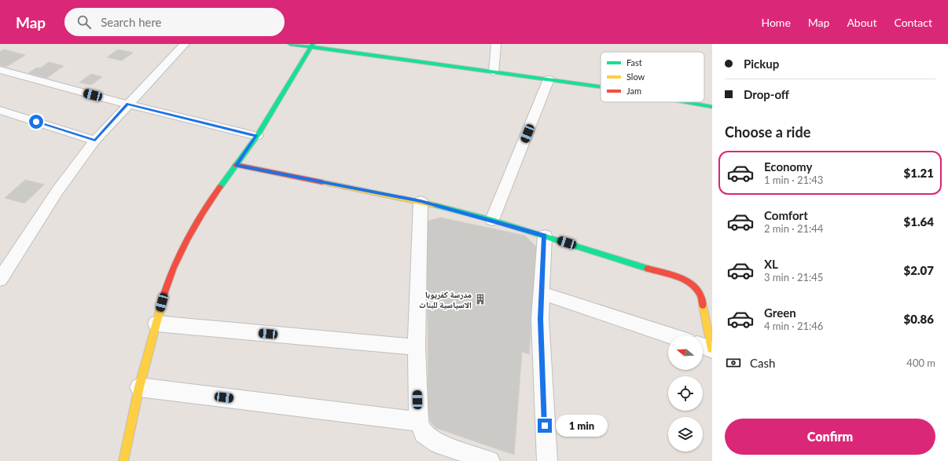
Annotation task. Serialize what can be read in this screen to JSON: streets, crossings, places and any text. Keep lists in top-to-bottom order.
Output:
{
  "places": {
    "building": ["مدرسة كفريوبا الاسياسية للبنات"]
  },
  "legend": ["Fast", "Slow", "Jam"],
  "north": "left",
  "page": {
    "header": "Map",
    "search": "Search here",
    "nav": [
      "Home",
      "Map",
      "About",
      "Contact"
    ],
    "banner": ["Pickup", "Drop-off"],
    "heading": "Choose a ride",
    "list": [
      {
        "name": "Economy",
        "note": "1 min · 21:43",
        "value": "$1.21"
      },
      {
        "name": "Comfort",
        "note": "2 min · 21:44",
        "value": "$1.64"
      },
      {
        "name": "XL",
        "note": "3 min · 21:45",
        "value": "$2.07"
      },
      {
        "name": "Green",
        "note": "4 min · 21:46",
        "value": "$0.86"
      }
    ],
    "pay": ["Cash", "400 m"],
    "buttons": "Confirm",
    "bubble": "1 min"
  }
}
